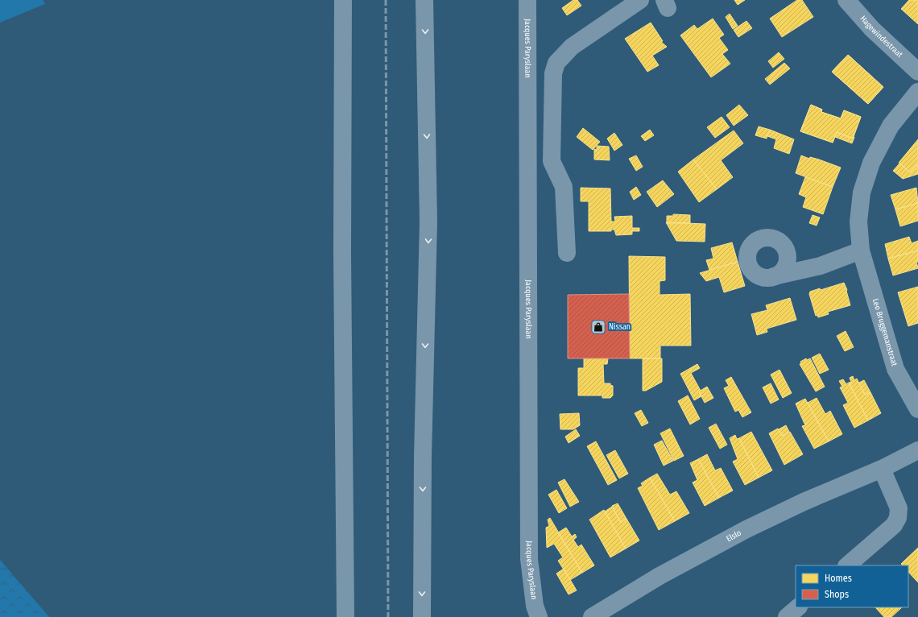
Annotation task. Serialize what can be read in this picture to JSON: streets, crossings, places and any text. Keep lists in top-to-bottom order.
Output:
{
  "streets": {
    "highway": ["Jacques Paryslaan"],
    "street": ["Hagewindestraat", "Leo Bruggemanstraat", "Elslo"]
  },
  "places": {
    "shop": ["Nissan"]
  },
  "legend": ["Homes", "Shops"]
}
